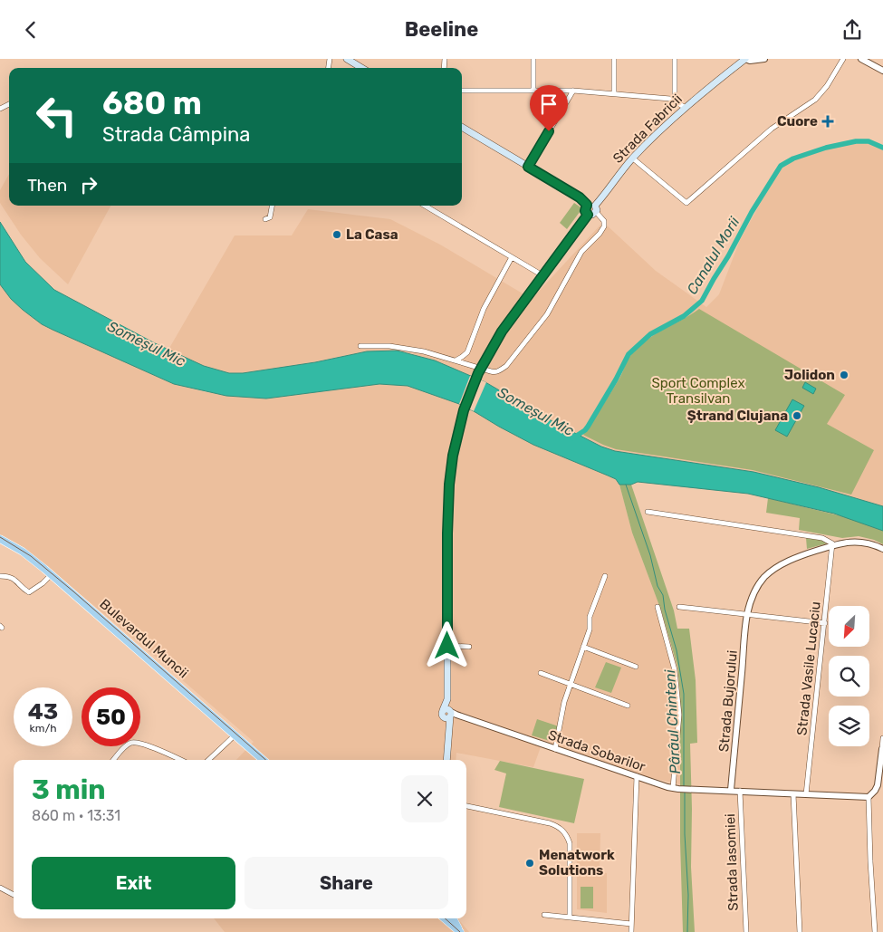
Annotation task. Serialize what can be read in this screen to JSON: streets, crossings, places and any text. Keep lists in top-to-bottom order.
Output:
{
  "streets": {
    "main road": ["Strada Fabricii", "Bulevardul Muncii"],
    "street": [
      "Strada Vasile Lucaciu",
      "Strada Bujorului",
      "Strada Sobarilor",
      "Strada Iasomiei"
    ]
  },
  "crossings": [
    ["Strada Vasile Lucaciu", "Strada Bujorului"],
    ["Strada Vasile Lucaciu", "Strada Sobarilor"],
    ["Strada Bujorului", "Strada Sobarilor"],
    ["Strada Sobarilor", "Strada Iasomiei"]
  ],
  "water": ["Canalul Morii", "Someșul Mic", "Pârâul Chinteni"],
  "parks": ["Sport Complex Transilvan"],
  "places": {
    "health": ["Cuore"],
    "other": [
      "La Casa",
      "Jolidon",
      "Ștrand Clujana",
      "Menatwork Solutions"
    ]
  },
  "north": "bottom left",
  "page": {
    "header": "Beeline",
    "turn": ["680 m", "Strada Câmpina"],
    "then": "Then",
    "speed": "43 km/h",
    "limit": "50",
    "heading": ["3 min", "860 m · 13:31"],
    "buttons": ["Exit", "Share"]
  }
}
